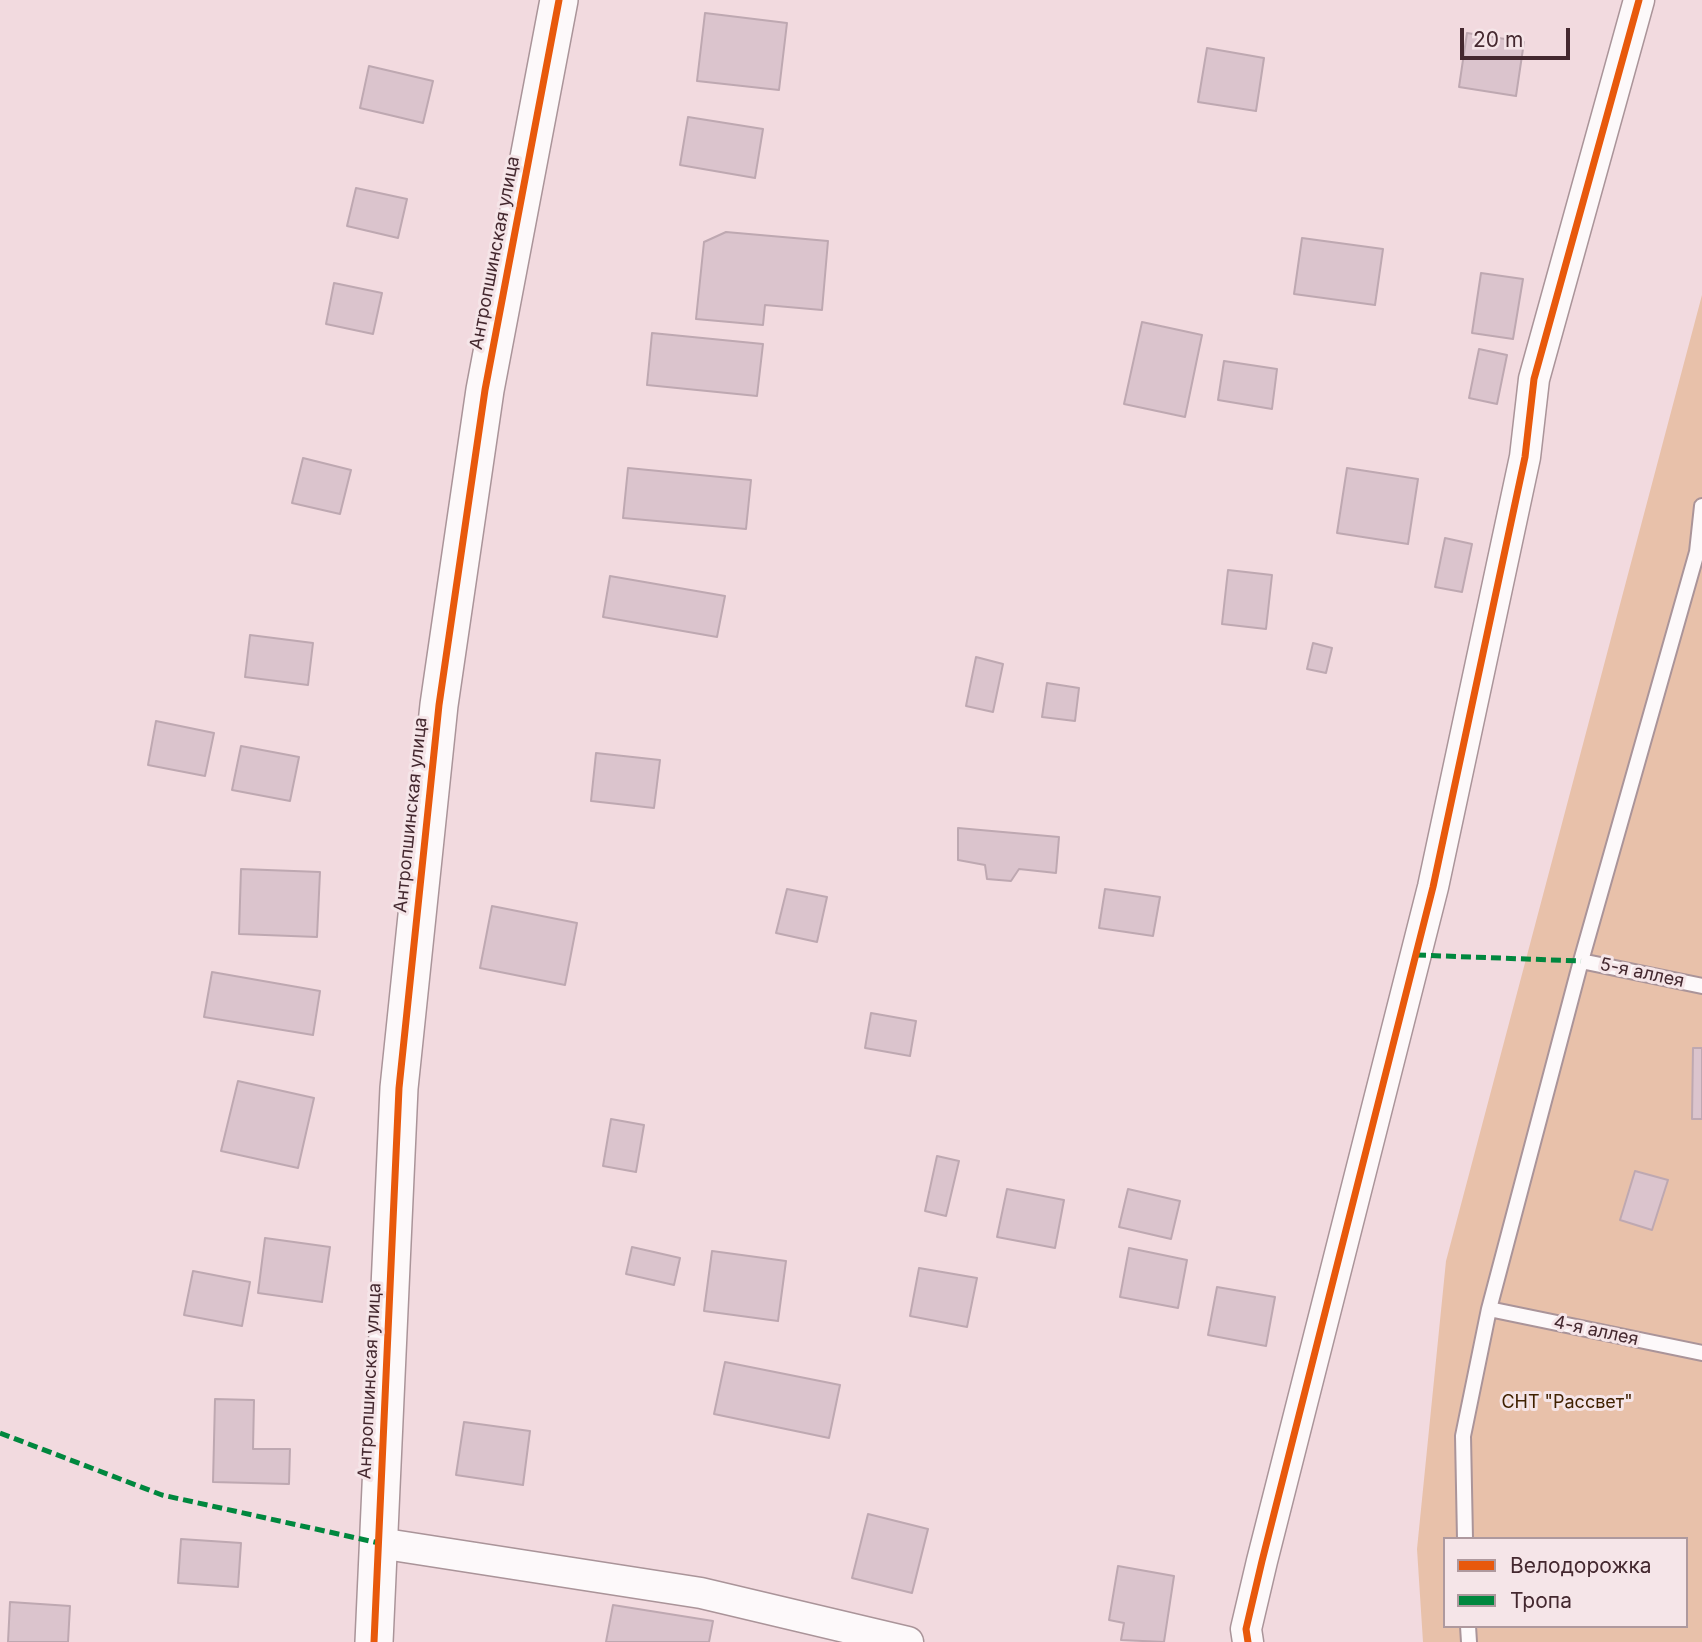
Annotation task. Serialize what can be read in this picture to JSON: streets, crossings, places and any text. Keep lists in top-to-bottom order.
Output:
{
  "streets": {
    "street": ["Антропшинская улица"],
    "lane": ["5-я аллея", "4-я аллея"]
  },
  "parks": ["СНТ \"Рассвет\""],
  "legend": ["Велодорожка", "Тропа"],
  "scale_bar": "20 m"
}
